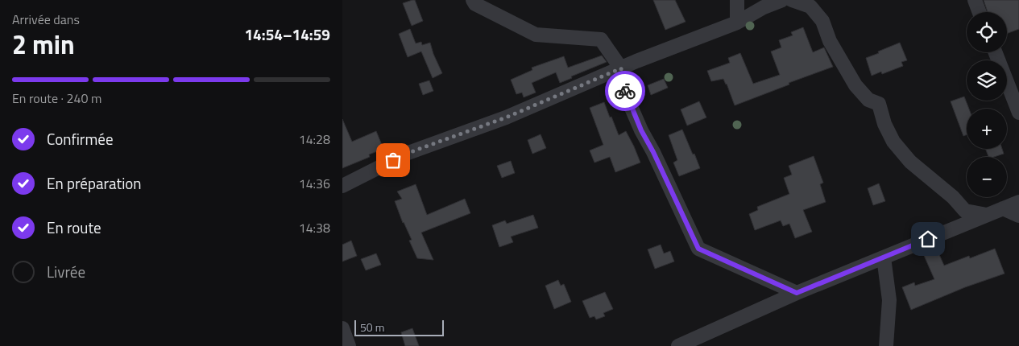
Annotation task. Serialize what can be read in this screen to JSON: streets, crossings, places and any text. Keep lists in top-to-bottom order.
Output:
{
  "scale_bar": "50 m",
  "page": {
    "heading": ["2 min", "Arrivée dans", "14:54–14:59"],
    "map_buttons": ["+", "−"],
    "bar": "En route · 240 m",
    "list": [
      ["Confirmée", "14:28"],
      ["En préparation", "14:36"],
      ["En route", "14:38"],
      "Livrée"
    ],
    "scale": "50 m"
  }
}
